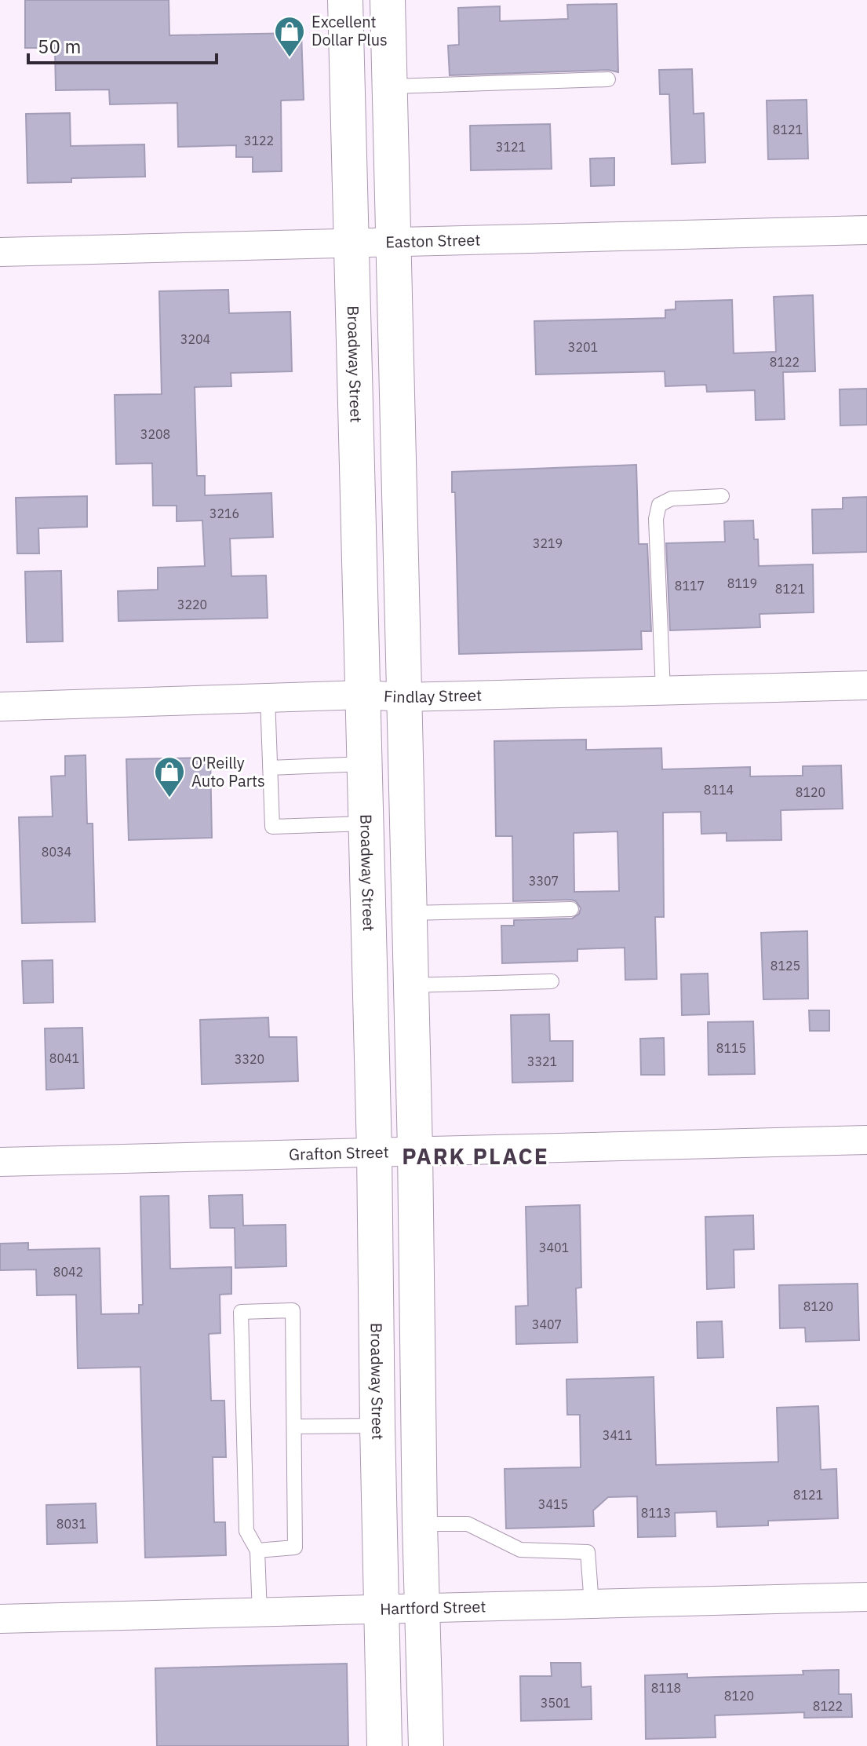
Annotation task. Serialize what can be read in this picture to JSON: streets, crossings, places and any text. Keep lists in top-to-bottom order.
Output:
{
  "streets": {
    "main road": ["Broadway Street"],
    "street": [
      "Easton Street",
      "Findlay Street",
      "Grafton Street",
      "Hartford Street"
    ]
  },
  "crossings": [
    ["Easton Street", "Broadway Street"],
    ["Broadway Street", "Findlay Street"],
    ["Broadway Street", "Grafton Street"],
    ["Broadway Street", "Hartford Street"]
  ],
  "districts": ["PARK PLACE"],
  "places": {
    "shop": ["Excellent Dollar Plus", "O'Reilly Auto Parts"]
  },
  "house_numbers": [
    "8121",
    "3122",
    "3121",
    "3204",
    "3201",
    "8122",
    "3208",
    "3216",
    "3219",
    "8119",
    "8117",
    "8121",
    "3220",
    "8114",
    "8120",
    "8034",
    "3307",
    "8125",
    "8115",
    "8041",
    "3320",
    "3321",
    "3401",
    "8042",
    "8120",
    "3407",
    "3411",
    "8121",
    "3415",
    "8113",
    "8031",
    "8118",
    "8120",
    "3501",
    "8122"
  ],
  "scale_bar": "50 m"
}
